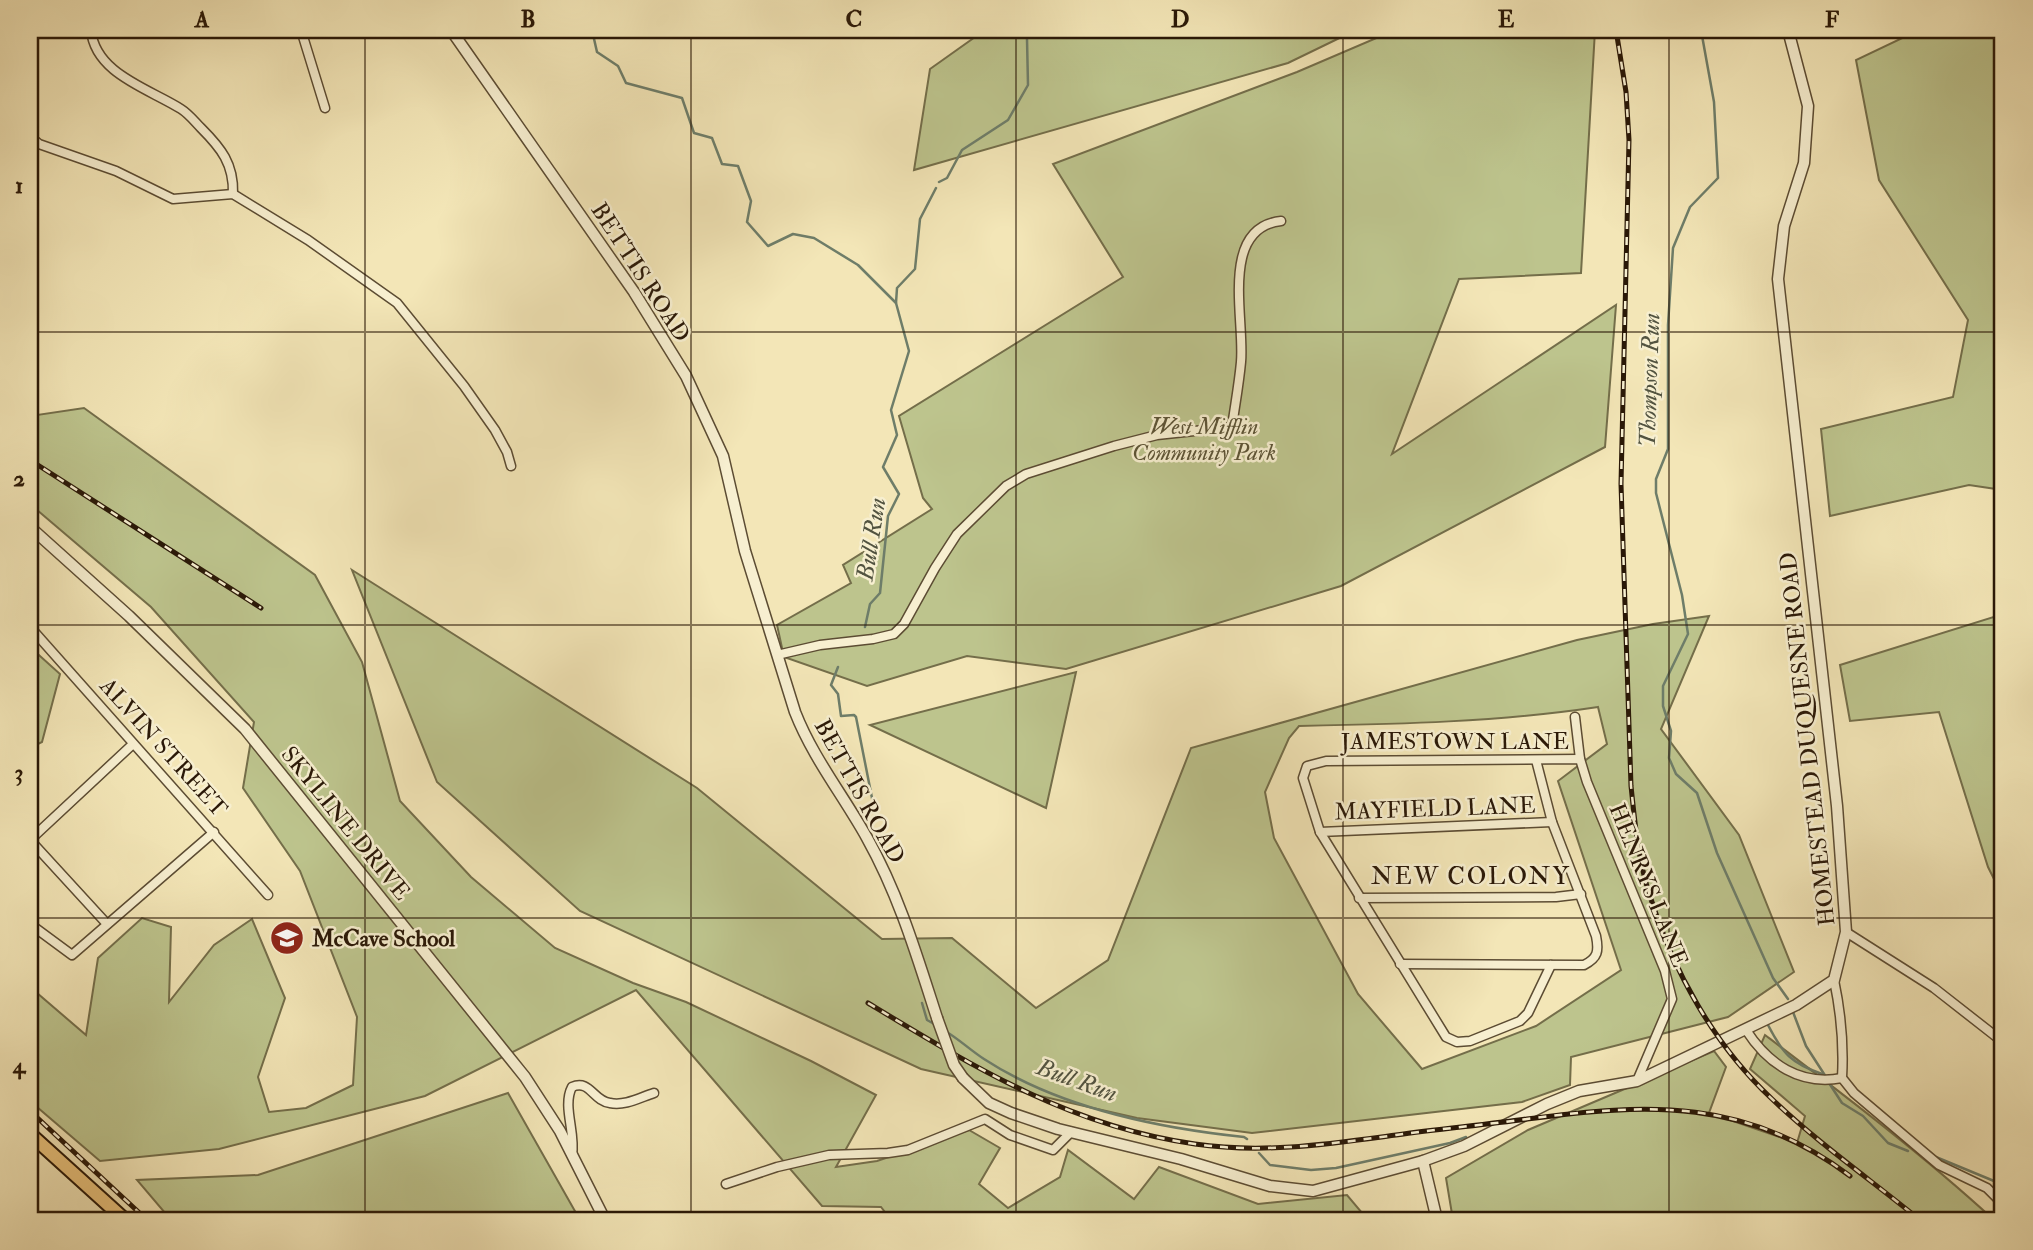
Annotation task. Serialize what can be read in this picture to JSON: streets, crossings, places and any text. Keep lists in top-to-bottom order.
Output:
{
  "streets": {
    "street": [
      "BETTIS ROAD",
      "HOMESTEAD DUQUESNE ROAD",
      "JAMESTOWN LANE",
      "ALVIN STREET",
      "MAYFIELD LANE",
      "SKYLINE DRIVE",
      "HENRYS LANE"
    ]
  },
  "crossings": [
    ["JAMESTOWN LANE", "MAYFIELD LANE"],
    ["JAMESTOWN LANE", "HENRYS LANE"]
  ],
  "districts": ["NEW COLONY"],
  "water": ["Thompson Run", "Bull Run"],
  "parks": ["West Mifflin Community Park"],
  "places": {
    "school or university": ["McCave School"]
  },
  "grid": {
    "columns": [
      "A",
      "B",
      "C",
      "D",
      "E",
      "F"
    ],
    "rows": [
      "1",
      "2",
      "3",
      "4"
    ]
  }
}
